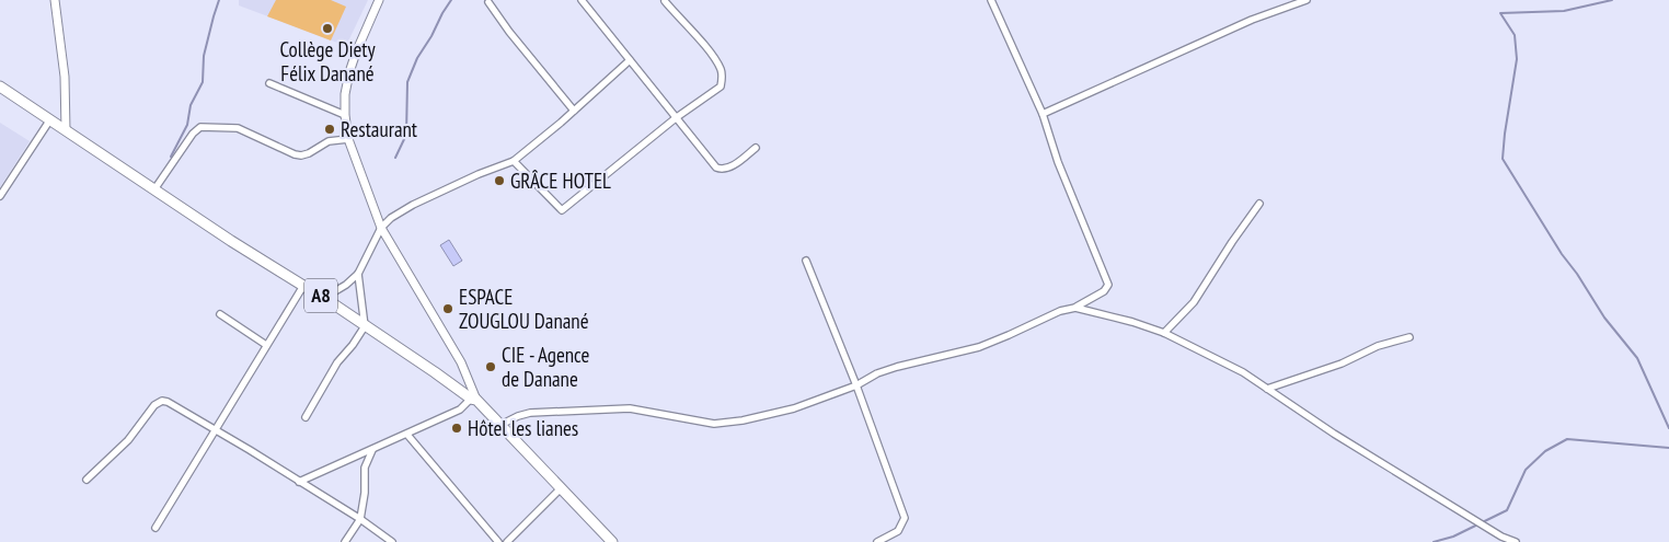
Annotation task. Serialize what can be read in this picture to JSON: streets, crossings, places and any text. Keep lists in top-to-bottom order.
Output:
{
  "streets": {
    "main road": ["A8"]
  },
  "places": [
    "Collège Diety Félix Danané",
    "Restaurant",
    "GRÂCE HOTEL",
    "ESPACE ZOUGLOU Danané",
    "CIE - Agence de Danane",
    "Hôtel les lianes"
  ]
}
